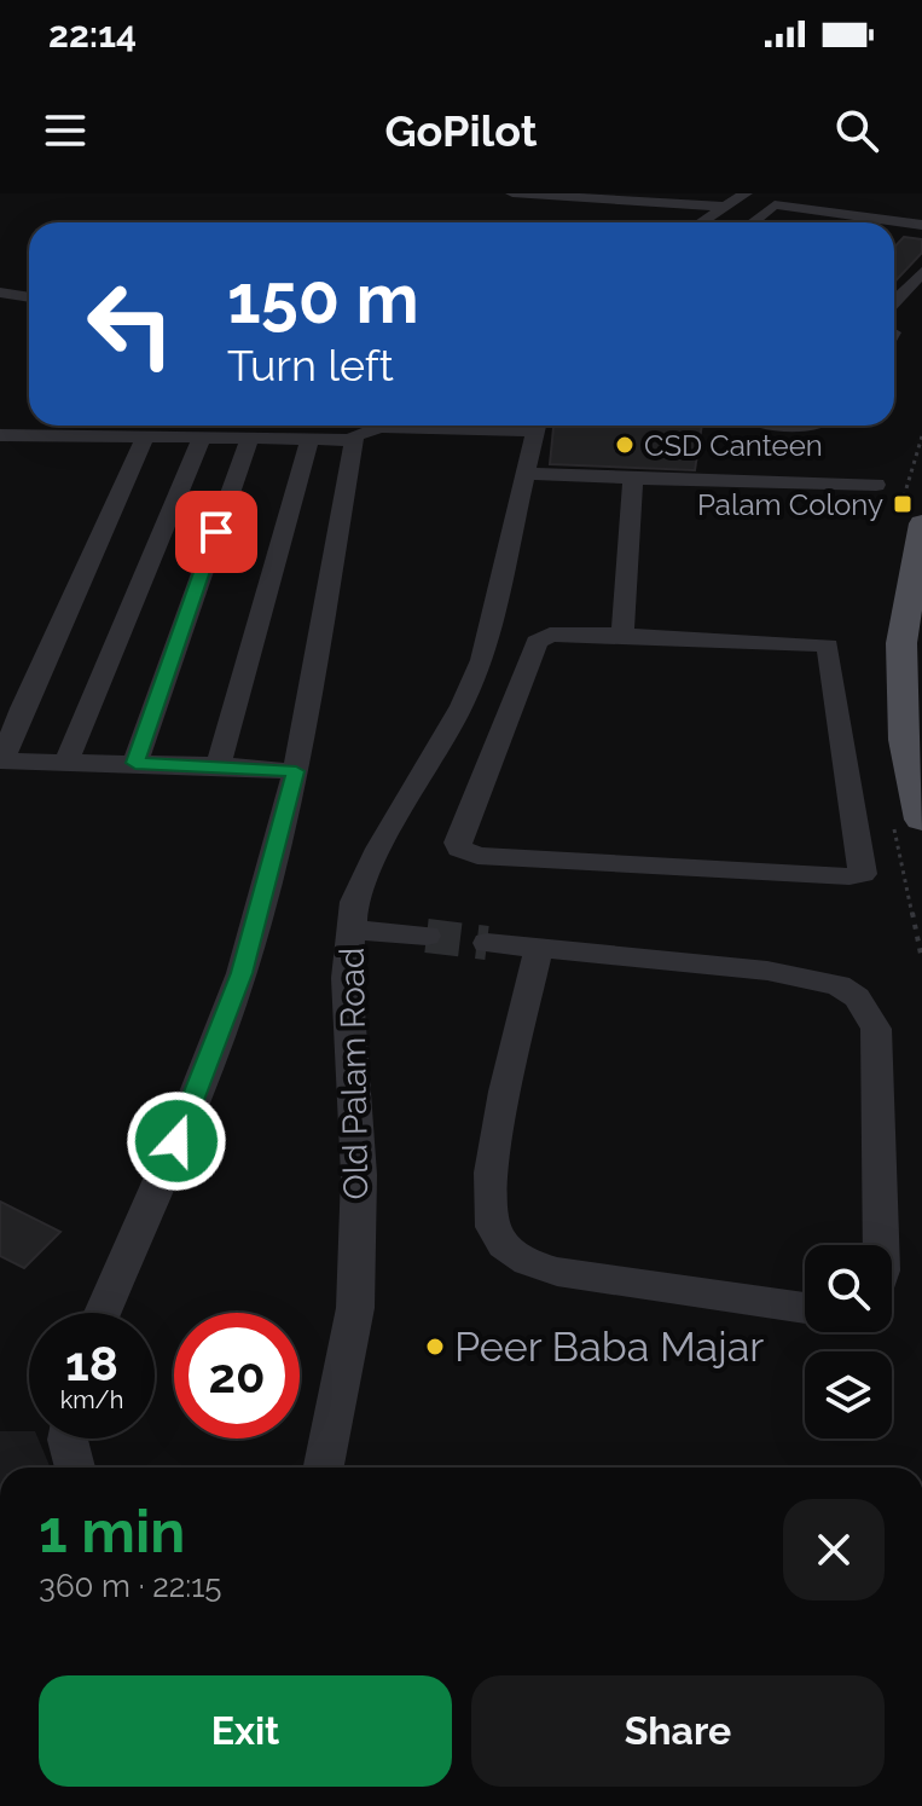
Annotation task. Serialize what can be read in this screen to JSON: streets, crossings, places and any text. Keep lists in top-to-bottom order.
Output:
{
  "streets": {
    "street": ["Old Palam Road"]
  },
  "places": {
    "other": ["CSD Canteen", "Peer Baba Majar"],
    "transit": ["Palam Colony"]
  },
  "page": {
    "status": "22:14",
    "header": "GoPilot",
    "turn": ["150 m", "Turn left"],
    "speed": "18 km/h",
    "limit": "20",
    "heading": ["1 min", "360 m · 22:15"],
    "buttons": ["Exit", "Share"]
  }
}
